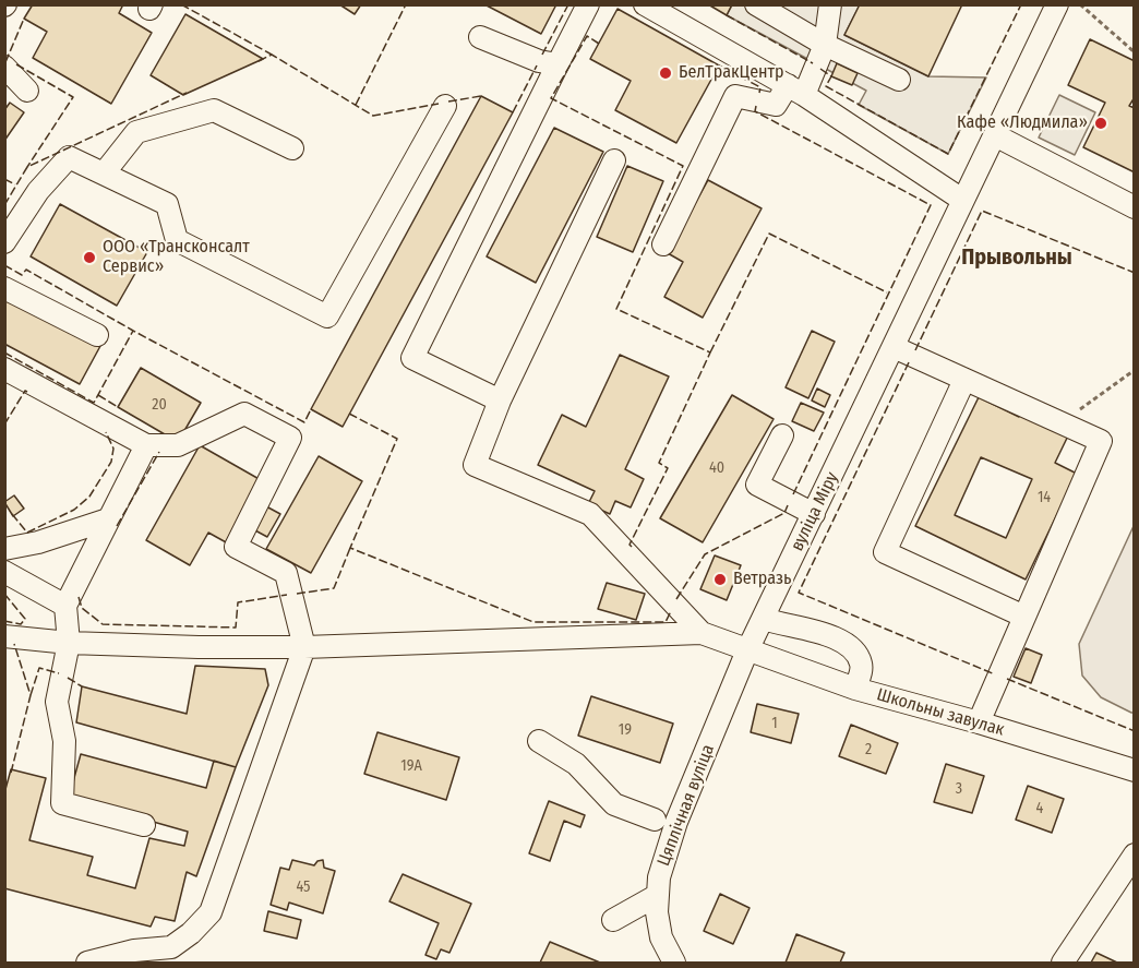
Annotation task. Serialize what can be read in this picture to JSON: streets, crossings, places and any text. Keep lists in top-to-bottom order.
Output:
{
  "streets": {
    "street": ["вуліца Міру", "Школьны завулак", "Цяплічная вуліца"]
  },
  "crossings": [
    ["вуліца Міру", "Школьны завулак"],
    ["вуліца Міру", "Цяплічная вуліца"],
    ["Школьны завулак", "Цяплічная вуліца"]
  ],
  "districts": ["Прывольны"],
  "places": [
    "БелТракЦентр",
    "Кафе «Людмила»",
    "ООО «Трансконсалт Сервис»",
    "Ветразь"
  ],
  "house_numbers": [
    "20",
    "40",
    "14",
    "1",
    "19",
    "2",
    "19А",
    "3",
    "4",
    "45"
  ]
}
